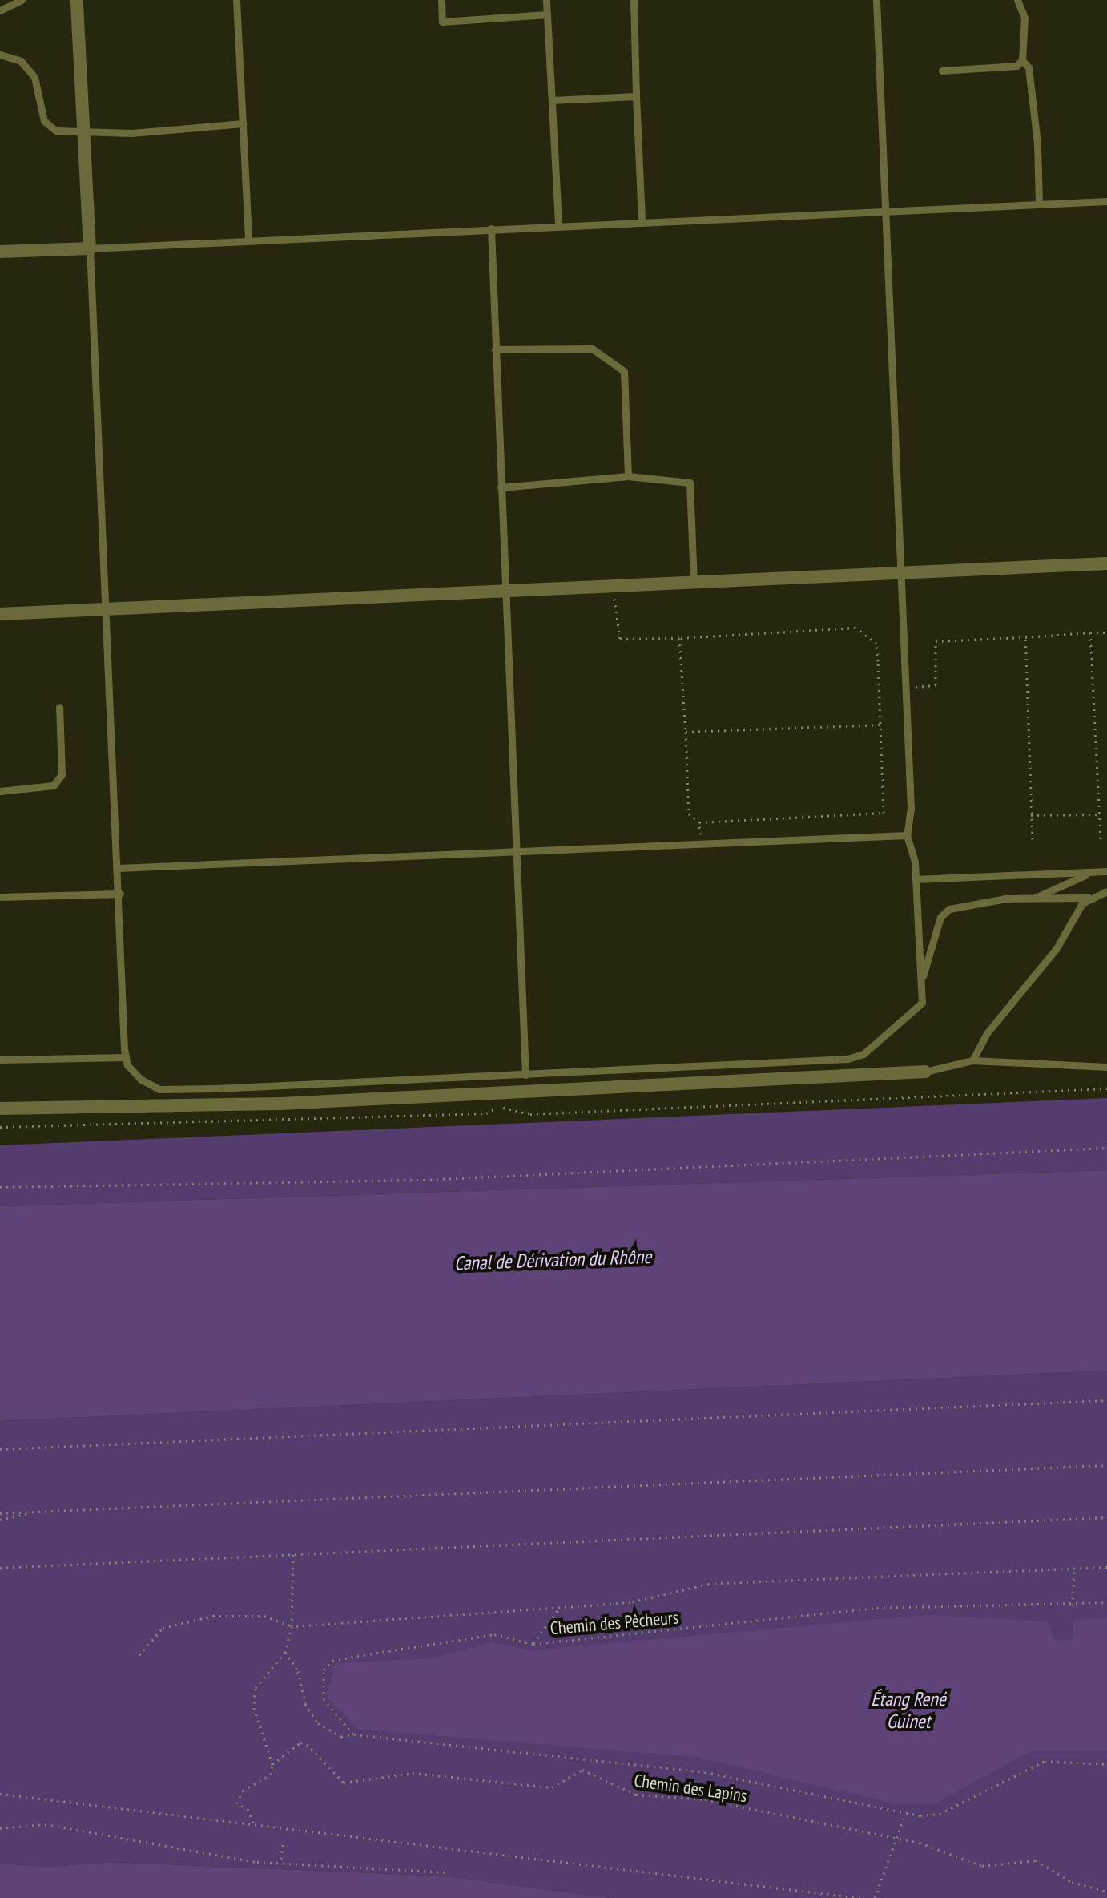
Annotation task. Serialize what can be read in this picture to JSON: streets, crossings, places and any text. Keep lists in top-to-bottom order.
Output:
{
  "streets": {
    "path": ["Chemin des Pêcheurs", "Chemin des Lapins"]
  },
  "water": ["Canal de Dérivation du Rhône", "Étang René Guinet"]
}
